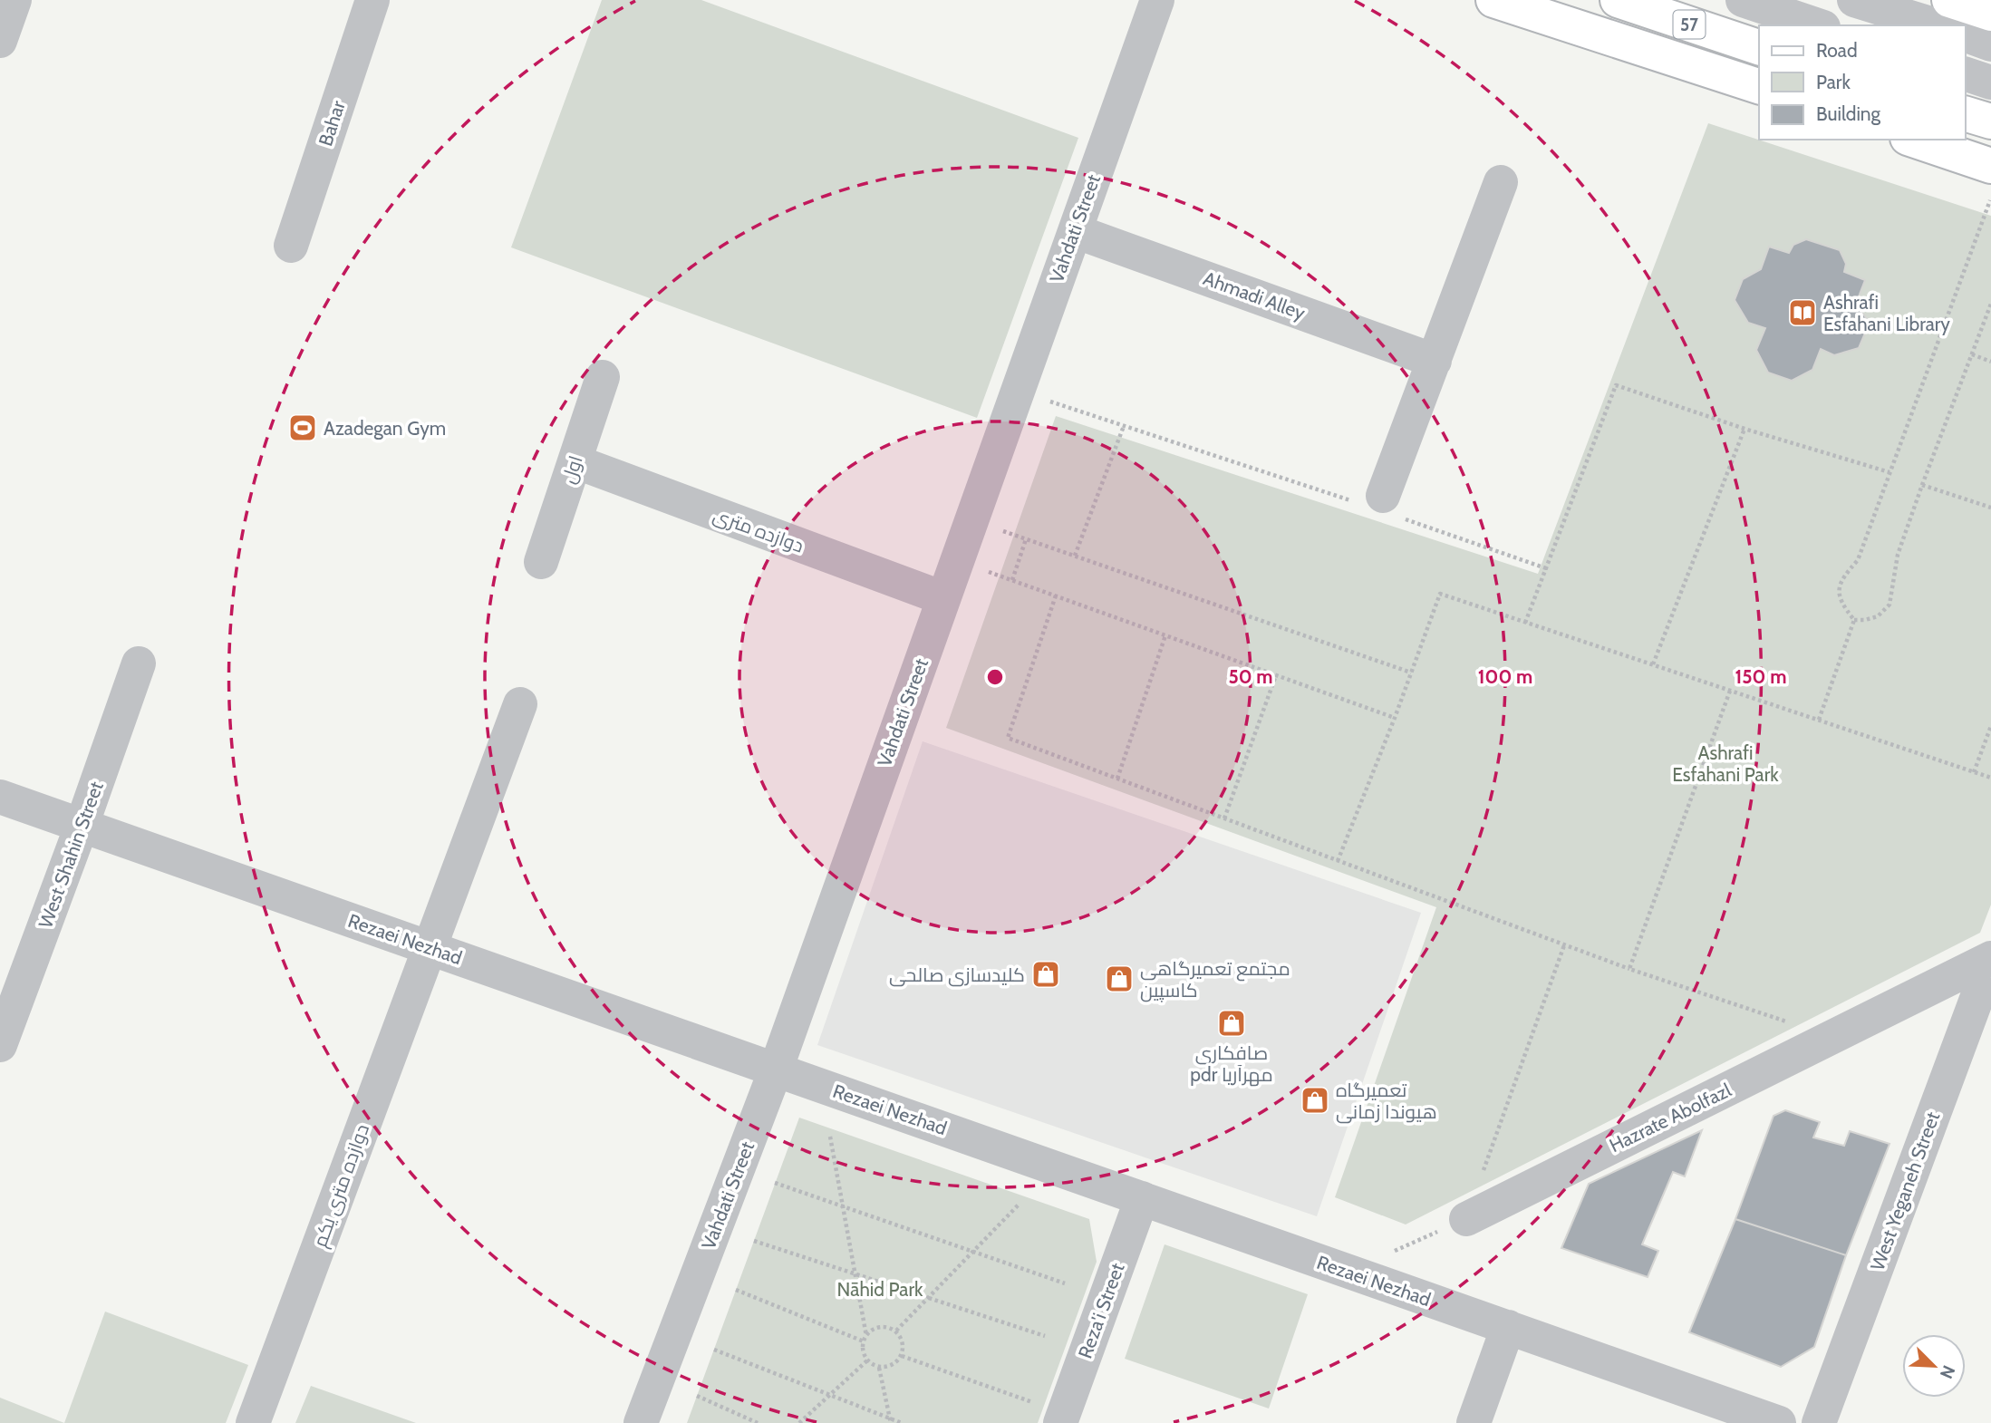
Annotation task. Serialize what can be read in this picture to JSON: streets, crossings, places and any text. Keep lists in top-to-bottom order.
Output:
{
  "streets": {
    "main road": ["57"],
    "street": [
      "Bahar",
      "Vahdati Street",
      "Ahmadi Alley",
      "اول",
      "دوازده متری",
      "West Shahin Street",
      "Rezaei Nezhad",
      "Hazrate Abolfazl",
      "دوازده متری یکم",
      "West Yeganeh Street",
      "Reza'i Street"
    ]
  },
  "crossings": [
    ["Vahdati Street", "Ahmadi Alley"],
    ["Vahdati Street", "دوازده متری"],
    ["Vahdati Street", "Rezaei Nezhad"],
    ["اول", "دوازده متری"],
    ["West Shahin Street", "Rezaei Nezhad"],
    ["Rezaei Nezhad", "دوازده متری یکم"],
    ["Rezaei Nezhad", "Reza'i Street"],
    ["Hazrate Abolfazl", "West Yeganeh Street"]
  ],
  "parks": ["Ashrafi Esfahani Park", "Nāhid Park"],
  "places": {
    "library": ["Ashrafi Esfahani Library"],
    "sports": ["Azadegan Gym"],
    "shop": [
      "کلیدسازى صالحى",
      "مجتمع تعمیرگاهی کاسپین",
      "صافکاری pdr مهرآریا",
      "تعمیرگاه هیوندا زمانی"
    ]
  },
  "legend": ["Road", "Park", "Building"],
  "north": "bottom right",
  "rings": ["50 m", "100 m", "150 m"]
}
